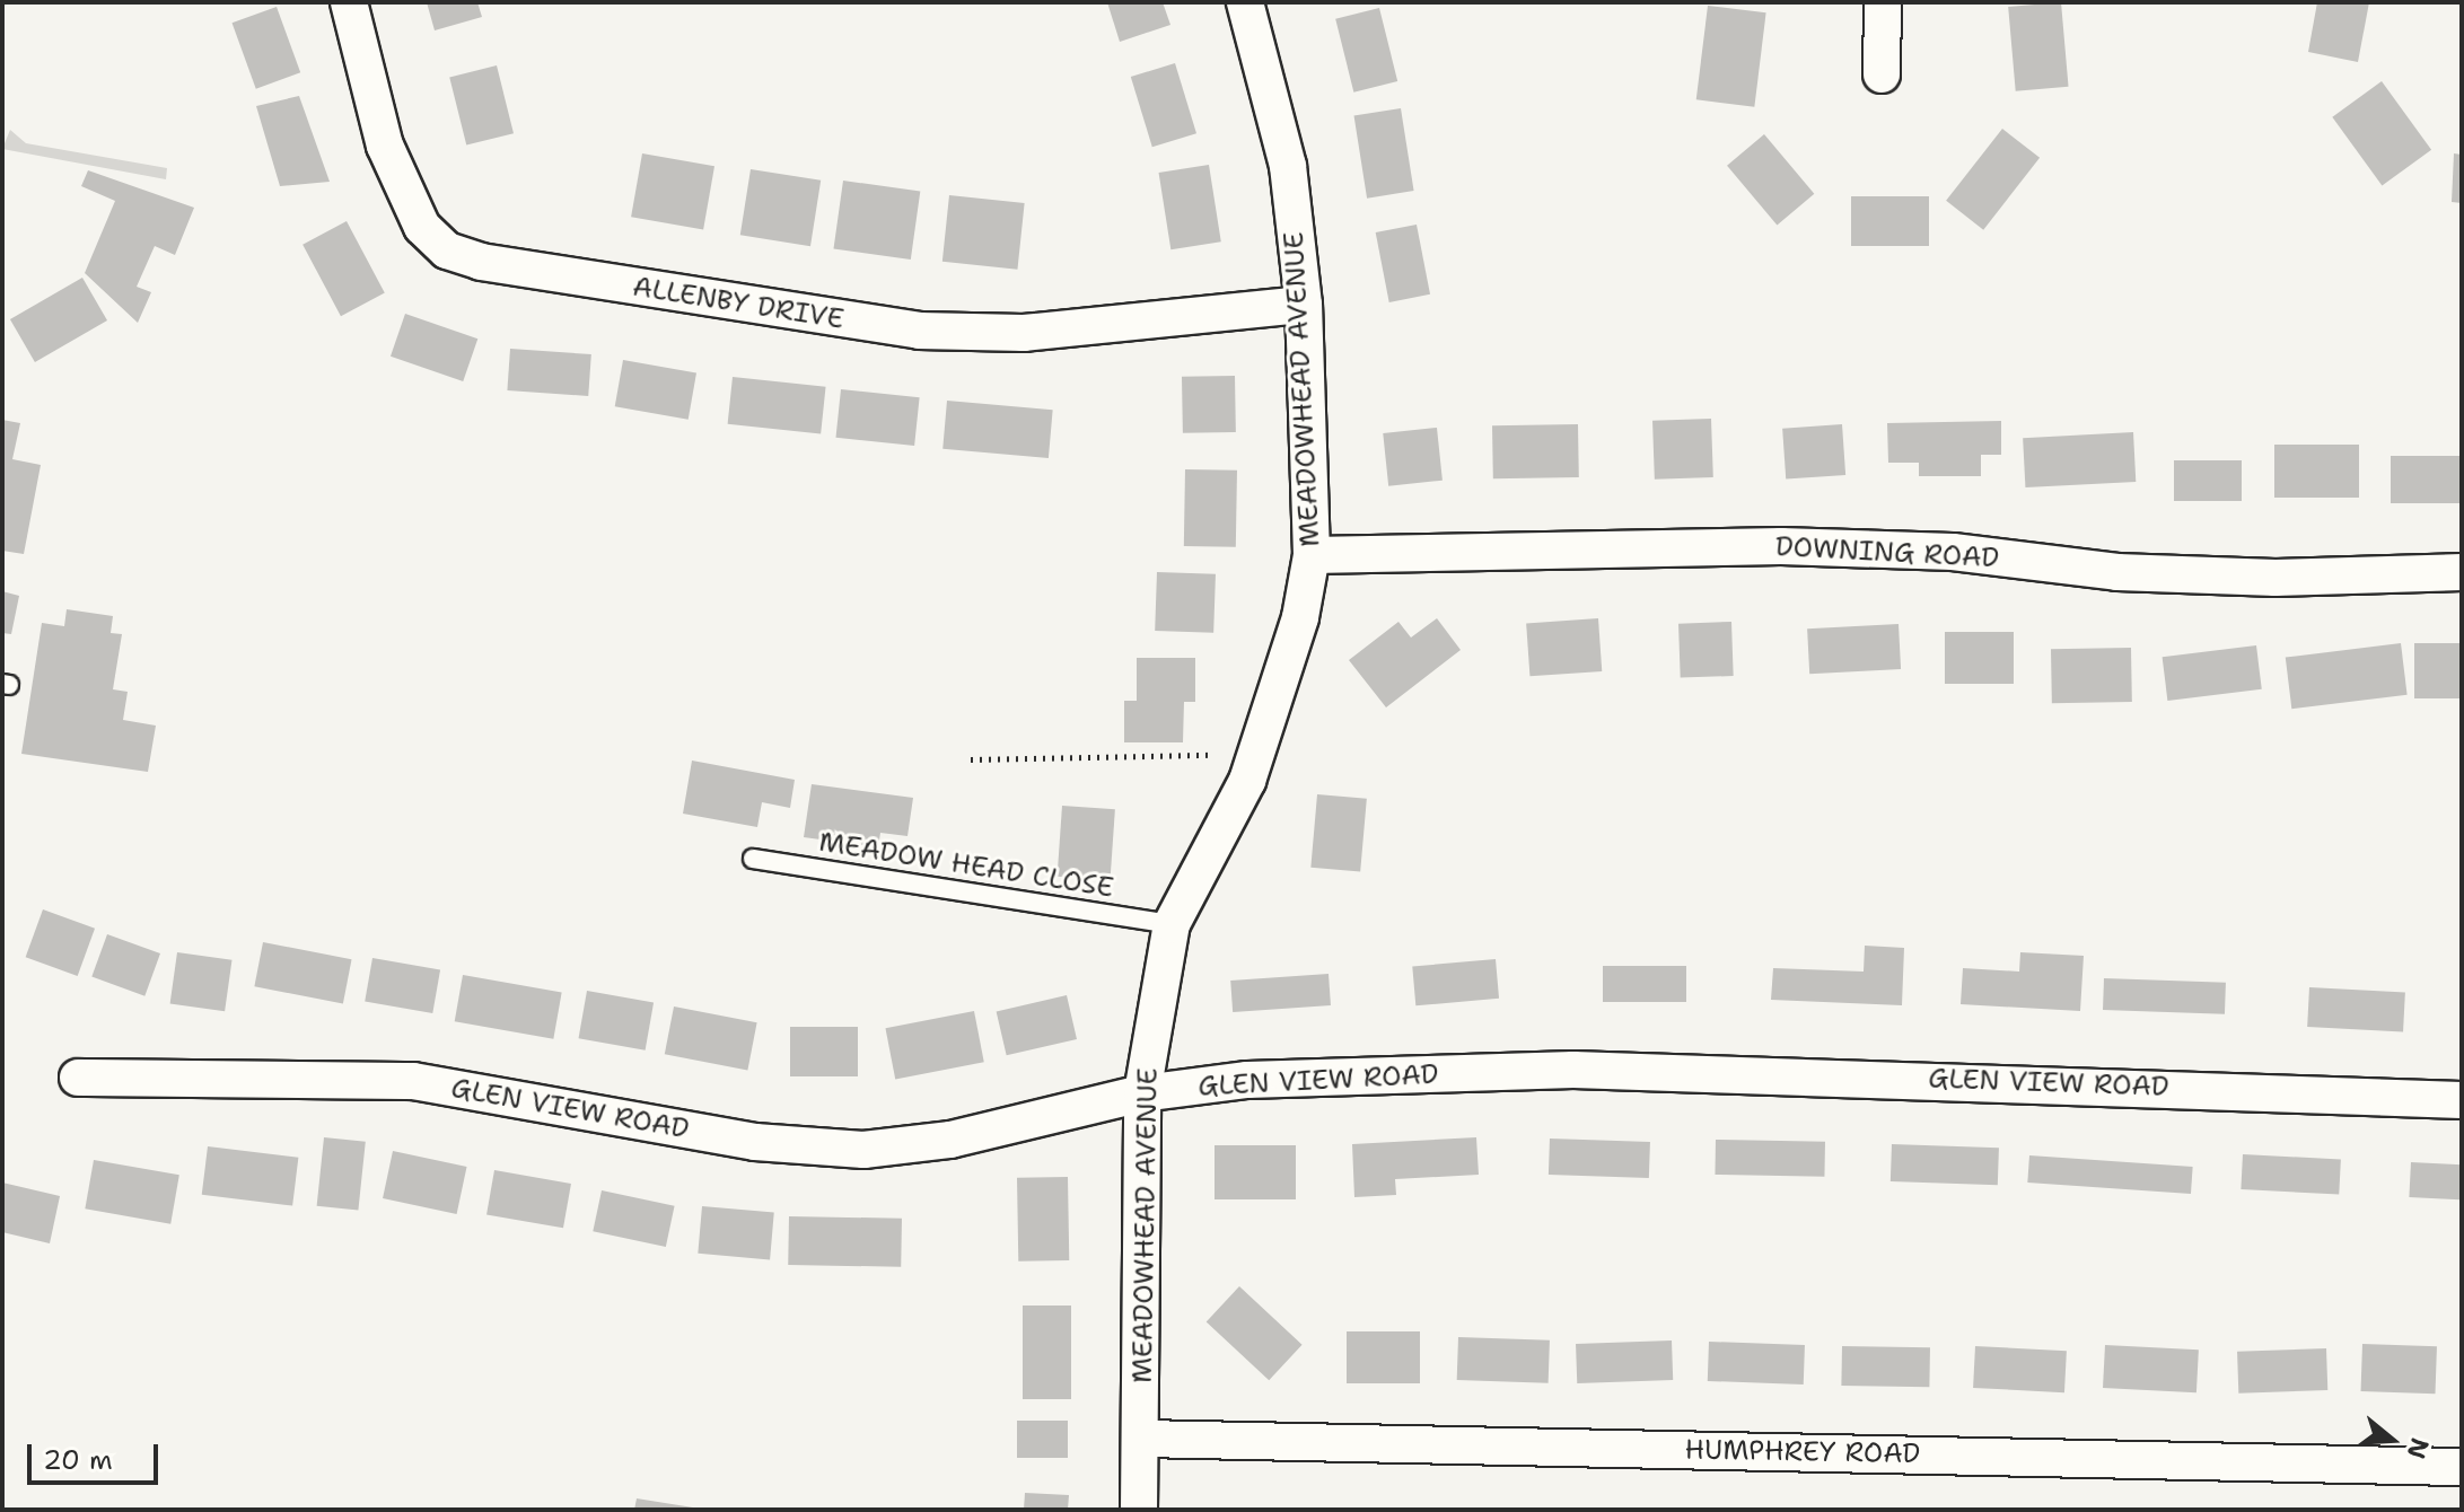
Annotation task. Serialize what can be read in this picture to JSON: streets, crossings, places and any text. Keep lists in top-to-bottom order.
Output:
{
  "streets": {
    "street": [
      "ALLENBY DRIVE",
      "MEADOWHEAD AVENUE",
      "DOWNING ROAD",
      "GLEN VIEW ROAD",
      "HUMPHREY ROAD"
    ],
    "lane": ["MEADOW HEAD CLOSE"]
  },
  "crossings": [
    ["ALLENBY DRIVE", "MEADOWHEAD AVENUE"],
    ["MEADOWHEAD AVENUE", "DOWNING ROAD"],
    ["MEADOWHEAD AVENUE", "MEADOW HEAD CLOSE"],
    ["MEADOWHEAD AVENUE", "GLEN VIEW ROAD"],
    ["MEADOWHEAD AVENUE", "HUMPHREY ROAD"]
  ],
  "scale_bar": "20 m",
  "north": "right"
}
